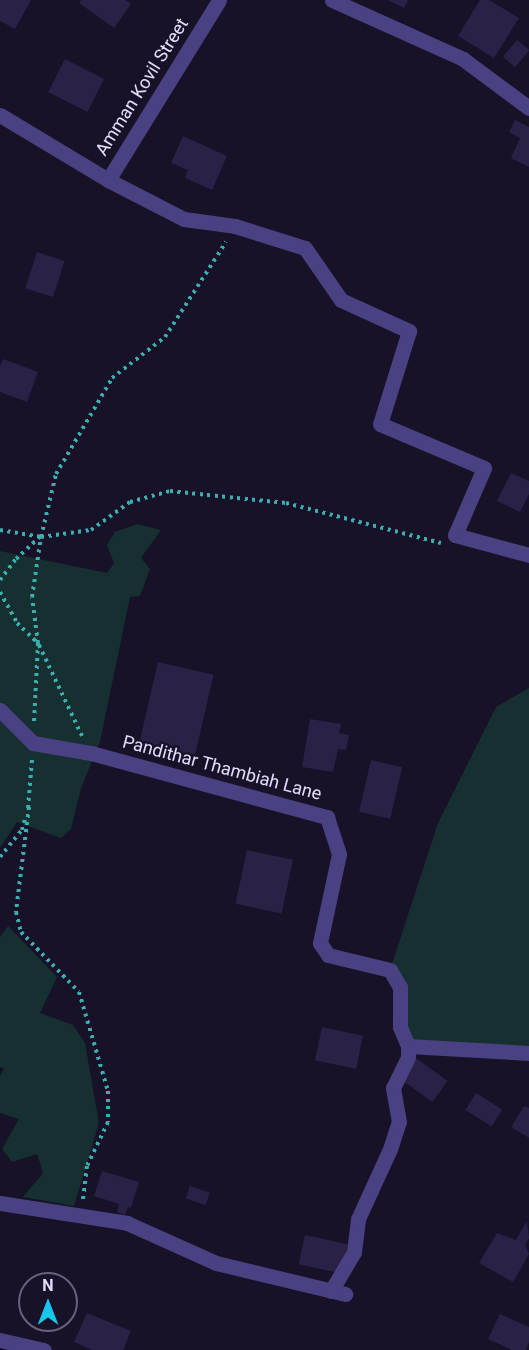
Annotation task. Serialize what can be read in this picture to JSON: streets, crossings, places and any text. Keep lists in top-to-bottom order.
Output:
{
  "streets": {
    "street": ["Amman Kovil Street", "Pandithar Thambiah Lane"]
  },
  "north": "top"
}
